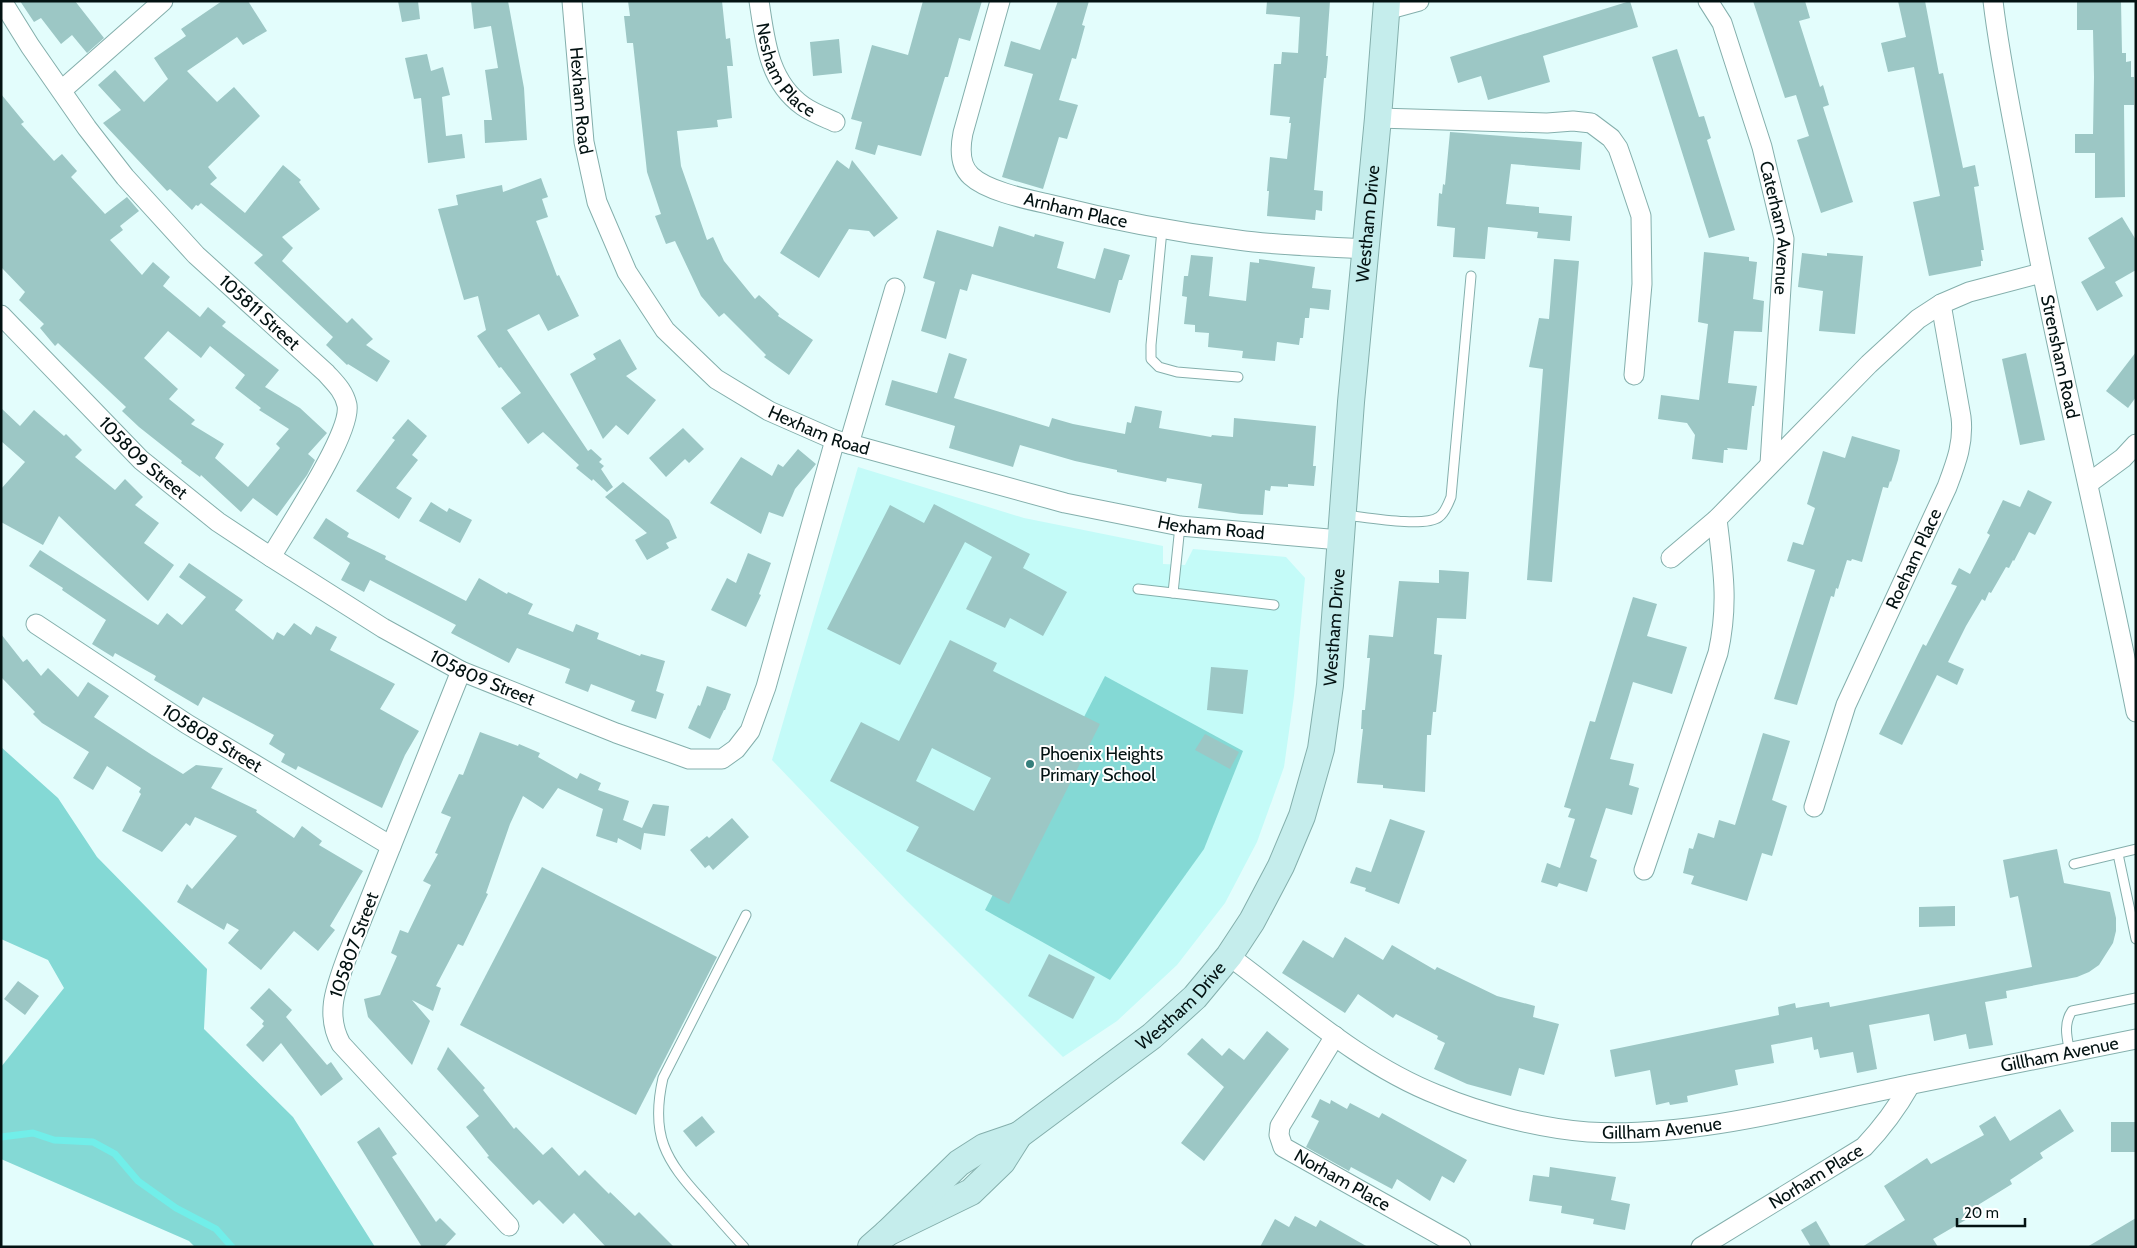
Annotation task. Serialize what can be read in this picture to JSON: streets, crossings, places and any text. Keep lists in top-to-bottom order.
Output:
{
  "streets": {
    "street": [
      "Nesham Place",
      "Hexham Road",
      "Arnham Place",
      "Westham Drive",
      "Caterham Avenue",
      "105811 Street",
      "Strensham Road",
      "105809 Street",
      "Roeham Place",
      "105808 Street",
      "105807 Street",
      "Gillham Avenue",
      "Norham Place"
    ]
  },
  "crossings": [
    ["Hexham Road", "Westham Drive"],
    ["Hexham Road", "105809 Street"],
    ["Arnham Place", "Westham Drive"],
    ["Westham Drive", "Gillham Avenue"],
    ["105811 Street", "105809 Street"],
    ["105809 Street", "105807 Street"],
    ["105808 Street", "105807 Street"],
    ["Gillham Avenue", "Norham Place"]
  ],
  "places": ["Phoenix Heights Primary School"],
  "scale_bar": "20 m"
}
